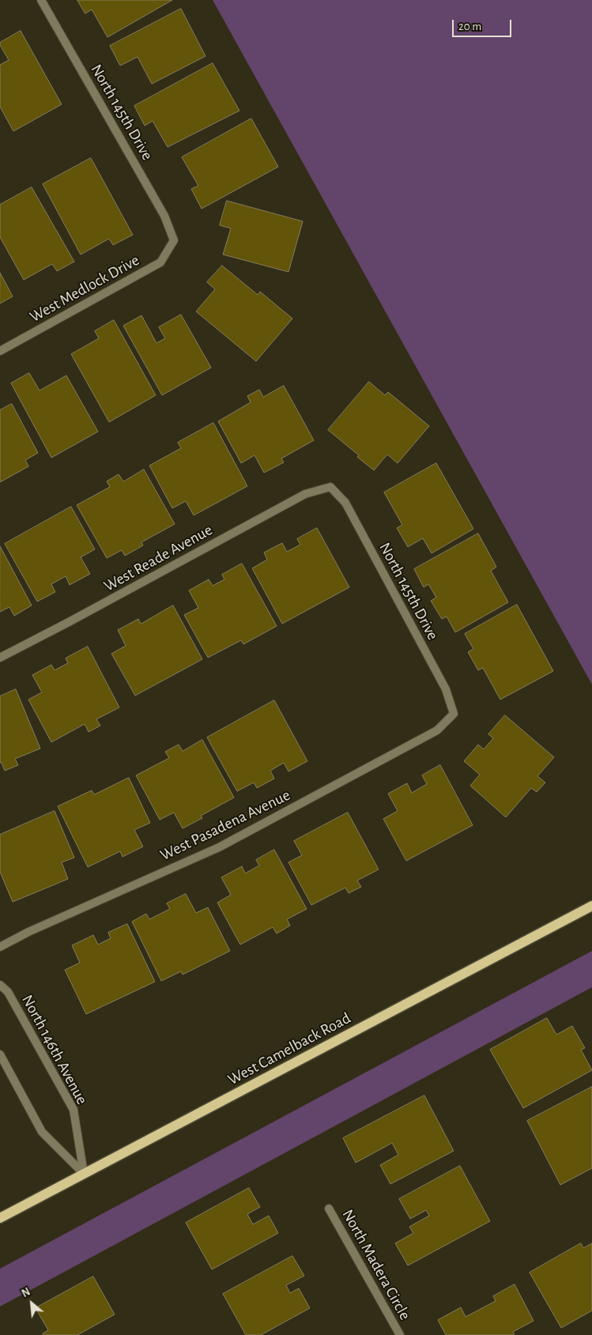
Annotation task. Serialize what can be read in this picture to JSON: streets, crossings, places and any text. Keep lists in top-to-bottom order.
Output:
{
  "streets": {
    "main road": ["West Camelback Road"],
    "street": [
      "North 145th Drive",
      "West Medlock Drive",
      "West Reade Avenue",
      "West Pasadena Avenue",
      "North 146th Avenue",
      "North Madera Circle"
    ]
  },
  "crossings": [
    ["North 145th Drive", "West Medlock Drive"],
    ["North 145th Drive", "West Reade Avenue"],
    ["North 145th Drive", "West Pasadena Avenue"],
    ["West Camelback Road", "North 146th Avenue"]
  ],
  "scale_bar": "20 m",
  "north": "top left"
}
